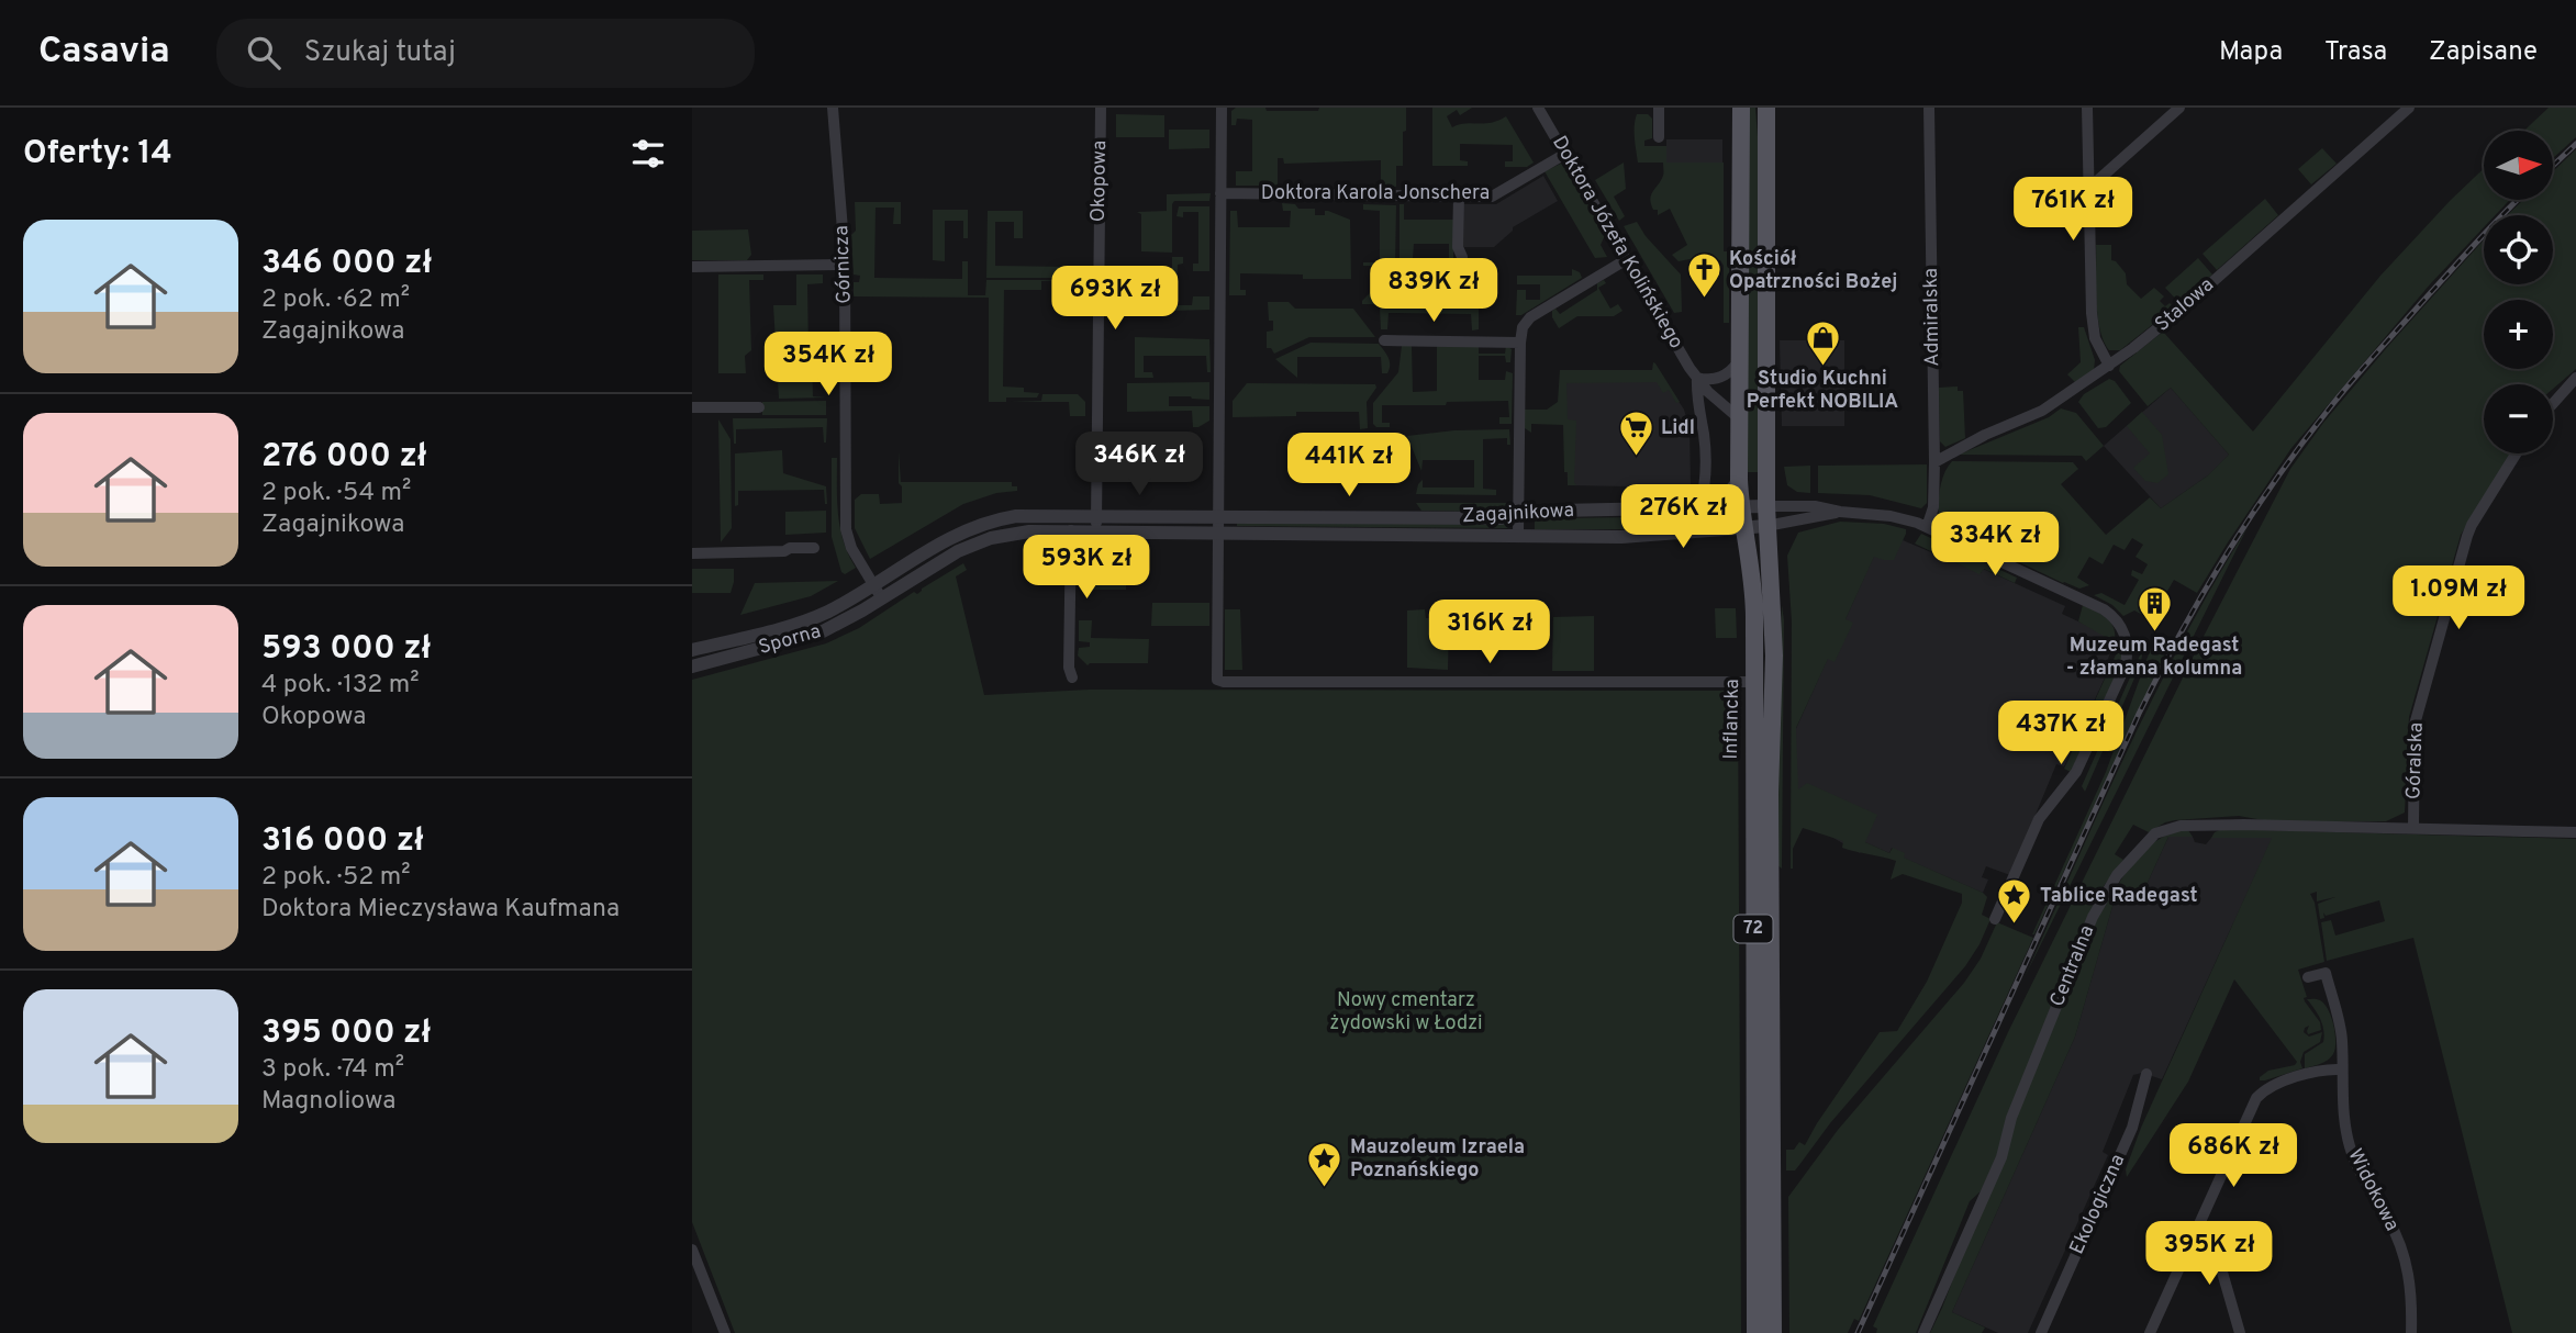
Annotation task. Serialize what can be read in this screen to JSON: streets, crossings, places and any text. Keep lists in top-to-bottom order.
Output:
{
  "streets": {
    "main road": ["Inflancka", "72"],
    "street": [
      "Okopowa",
      "Doktora Karola Jonschera",
      "Doktora Józefa Kolińskiego",
      "Górnicza",
      "Stalowa",
      "Admiralska",
      "Zagajnikowa",
      "Sporna",
      "Góralska",
      "Centralna",
      "Widokowa",
      "Ekologiczna"
    ]
  },
  "crossings": [
    ["Okopowa", "Zagajnikowa"],
    ["Doktora Karola Jonschera", "Doktora Józefa Kolińskiego"],
    ["Doktora Józefa Kolińskiego", "Inflancka"],
    ["Górnicza", "Zagajnikowa"],
    ["Górnicza", "Sporna"],
    ["Stalowa", "Admiralska"],
    ["Zagajnikowa", "Sporna"],
    ["Zagajnikowa", "Inflancka"],
    ["Góralska", "Centralna"]
  ],
  "parks": ["Nowy cmentarz żydowski w Łodzi"],
  "places": {
    "church": ["Kościół Opatrzności Bożej"],
    "shop": ["Studio Kuchni Perfekt NOBILIA"],
    "supermarket": ["Lidl"],
    "building": ["Muzeum Radegast - złamana kolumna"],
    "place": ["Tablice Radegast", "Mauzoleum Izraela Poznańskiego"]
  },
  "north": "right",
  "page": {
    "header": "Casavia",
    "search": "Szukaj tutaj",
    "nav": ["Mapa", "Trasa", "Zapisane"],
    "heading": "Oferty: 14",
    "map_buttons": ["+", "−"],
    "price": [
      "761K zł",
      "839K zł",
      "693K zł",
      "354K zł",
      "346K zł",
      "441K zł",
      "276K zł",
      "334K zł",
      "593K zł",
      "1.09M zł",
      "316K zł",
      "437K zł",
      "686K zł",
      "395K zł"
    ],
    "list": [
      {
        "name": "346 000 zł",
        "note": "2 pok. · 62 m² · Zagajnikowa"
      },
      {
        "name": "276 000 zł",
        "note": "2 pok. · 54 m² · Zagajnikowa"
      },
      {
        "name": "593 000 zł",
        "note": "4 pok. · 132 m² · Okopowa"
      },
      {
        "name": "316 000 zł",
        "note": "2 pok. · 52 m² · Doktora Mieczysława Kaufmana"
      },
      {
        "name": "395 000 zł",
        "note": "3 pok. · 74 m² · Magnoliowa"
      }
    ]
  }
}
